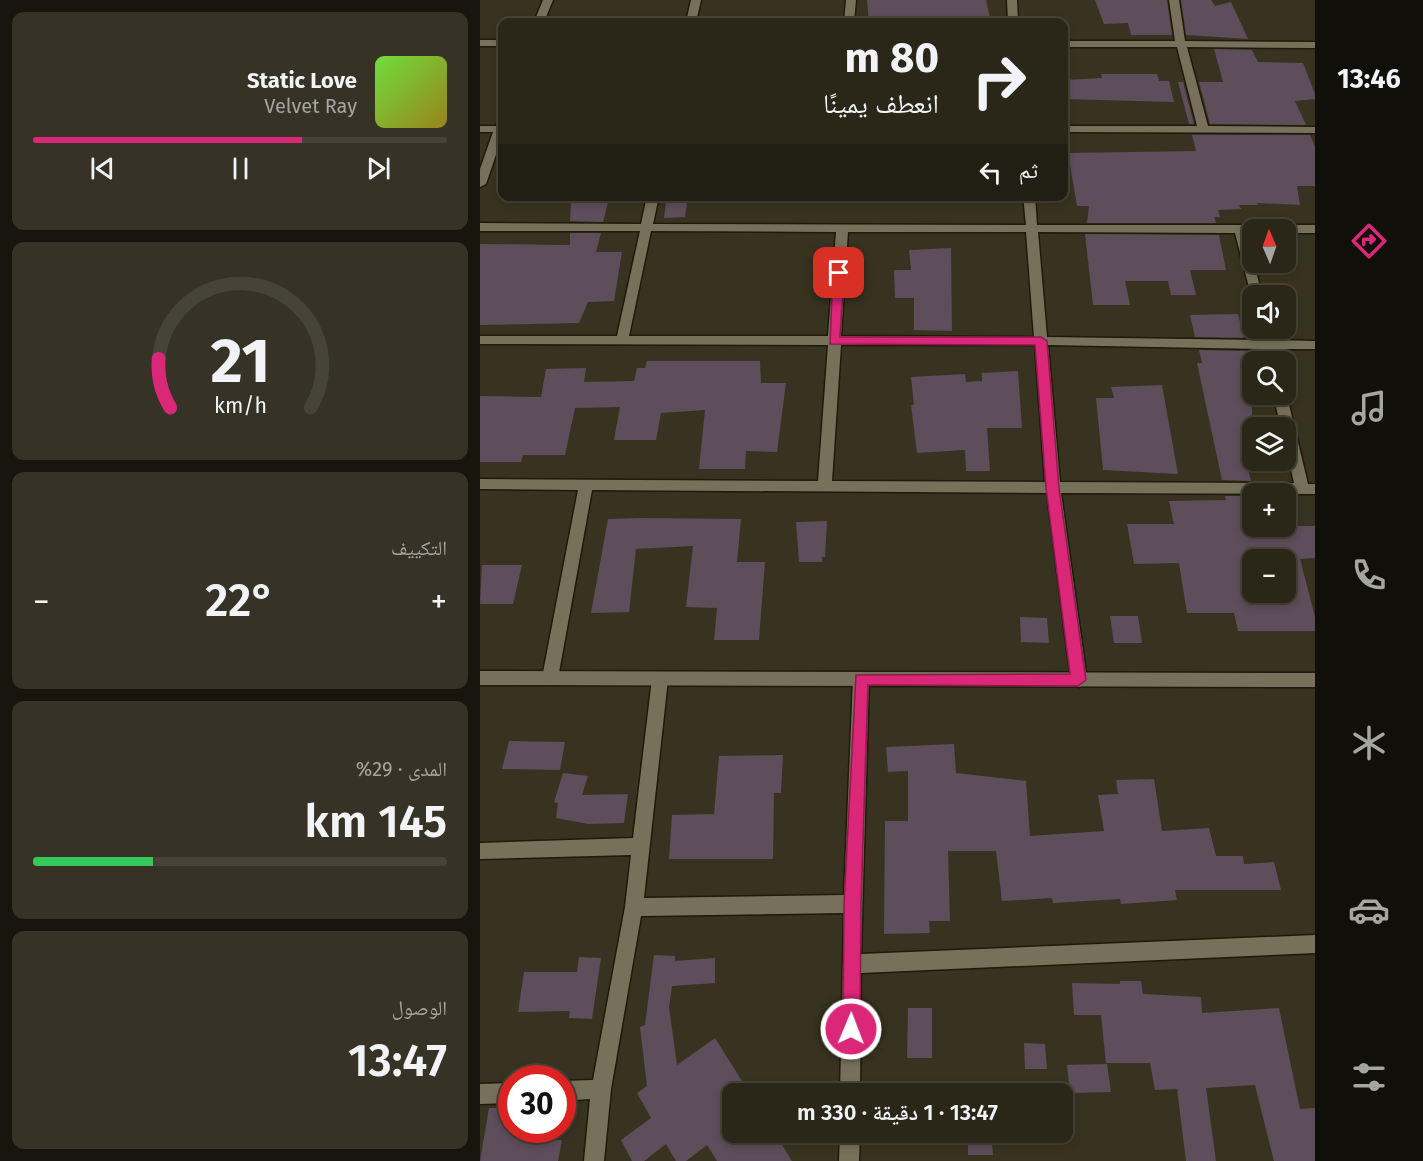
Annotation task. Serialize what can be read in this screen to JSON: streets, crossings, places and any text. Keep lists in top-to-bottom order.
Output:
{
  "north": "top",
  "page": {
    "tabs": "13:46",
    "turn": ["80 m", "انعطف يمينًا"],
    "song": ["Static Love", "Velvet Ray"],
    "then": "ثم",
    "map_buttons": ["+", "−"],
    "tile": [
      "التكييف",
      ["المدى · 29%", "145 km"],
      ["الوصول", "13:47"]
    ],
    "heat": ["−", "22°", "+"],
    "limit": "30",
    "trip": "13:47 · 1 دقيقة · 330 m",
    "gauge": ["21", "km/h"]
  }
}
